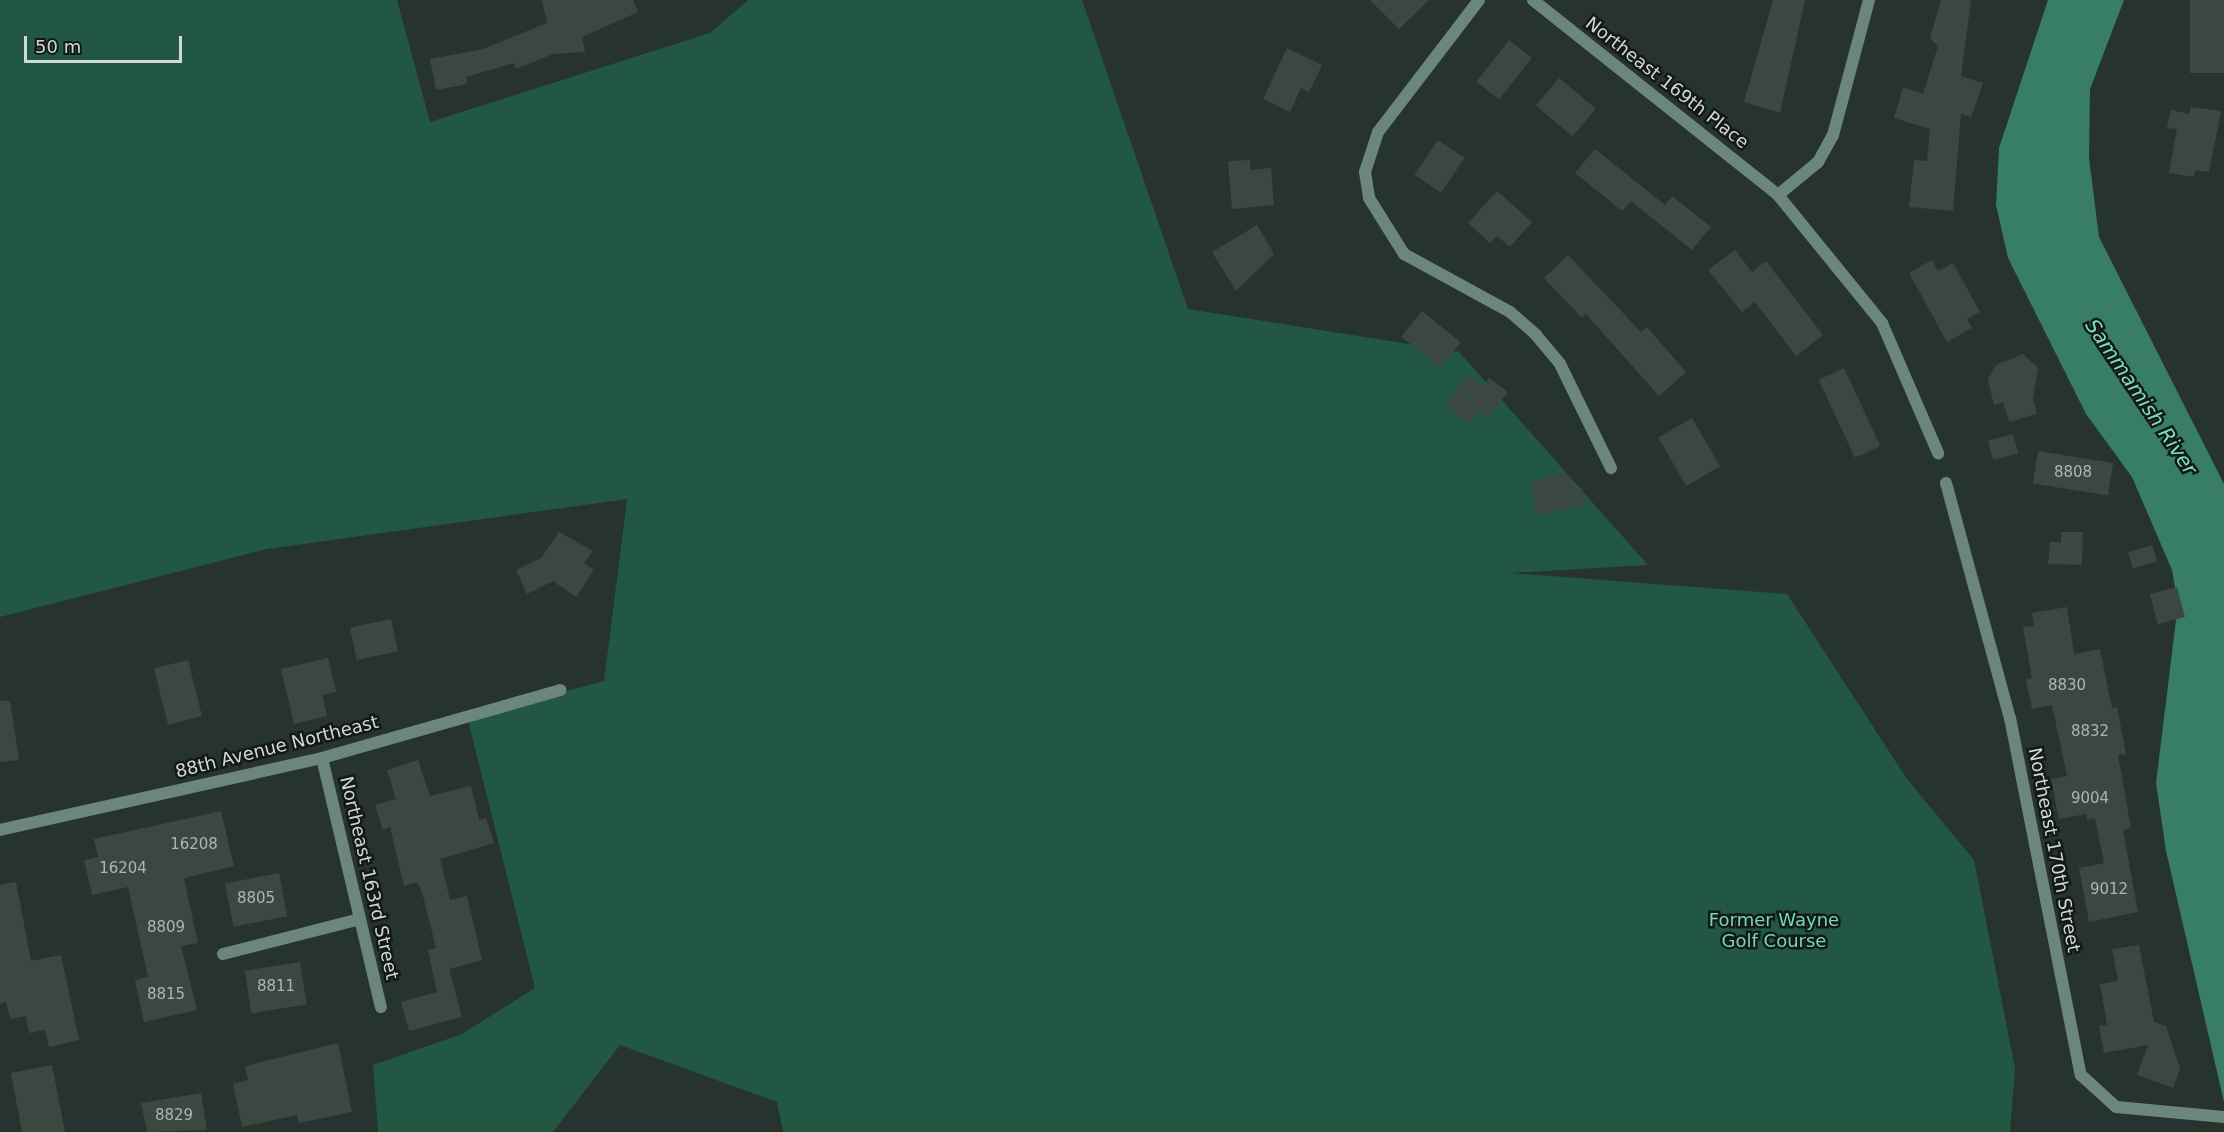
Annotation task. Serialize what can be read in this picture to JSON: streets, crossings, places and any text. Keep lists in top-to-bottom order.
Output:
{
  "streets": {
    "street": [
      "Northeast 169th Place",
      "88th Avenue Northeast",
      "Northeast 170th Street",
      "Northeast 163rd Street"
    ]
  },
  "crossings": [
    ["88th Avenue Northeast", "Northeast 163rd Street"]
  ],
  "water": ["Sammamish River"],
  "parks": ["Former Wayne Golf Course"],
  "house_numbers": [
    "8808",
    "8830",
    "8832",
    "9004",
    "16208",
    "16204",
    "9012",
    "8805",
    "8809",
    "8811",
    "8815",
    "8829"
  ],
  "scale_bar": "50 m"
}
